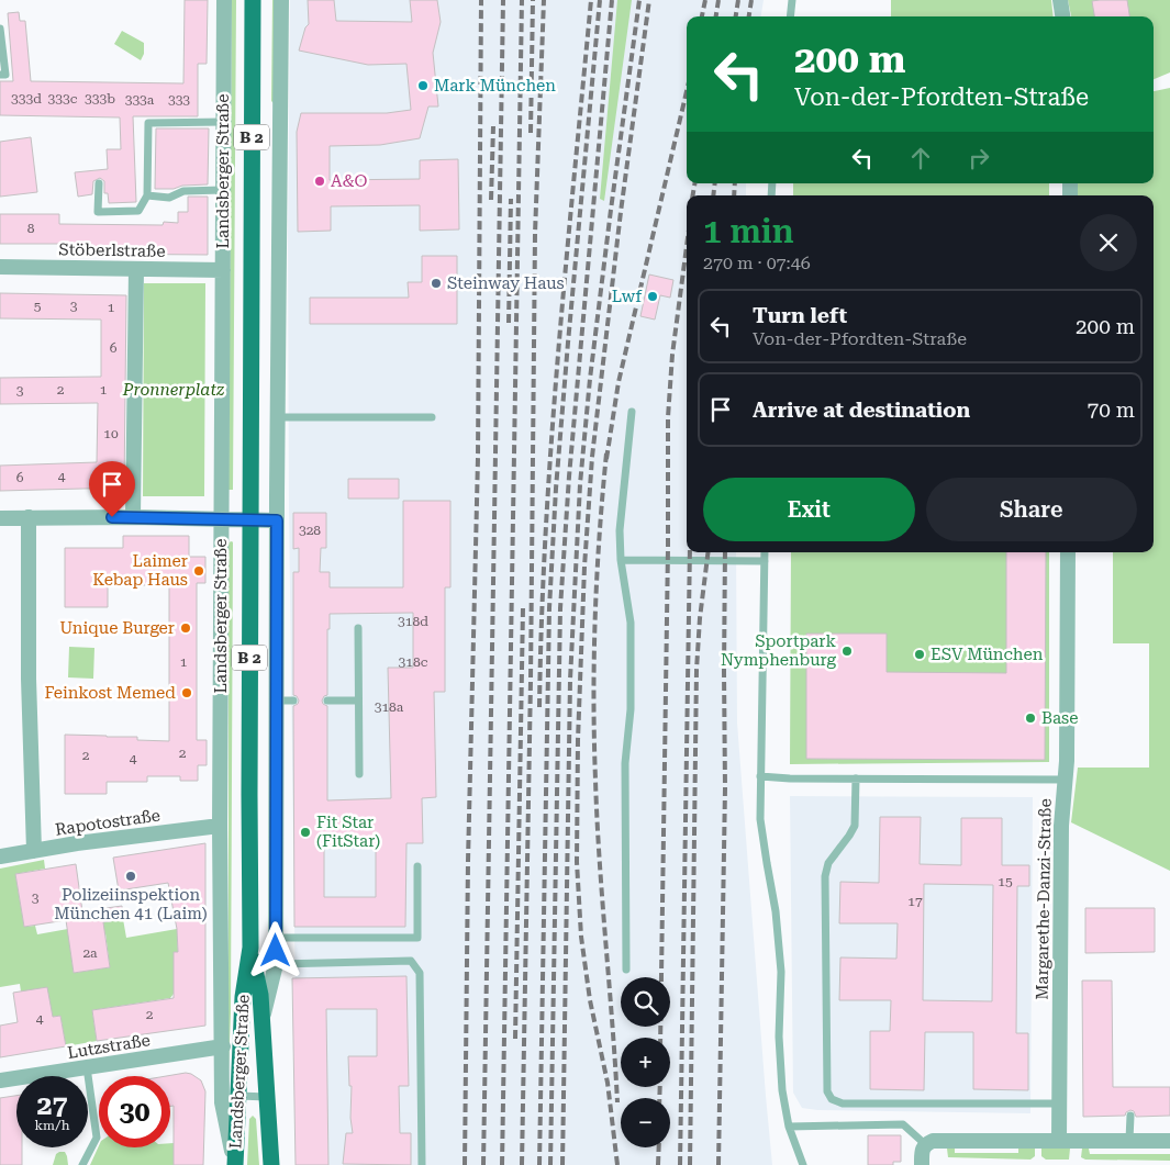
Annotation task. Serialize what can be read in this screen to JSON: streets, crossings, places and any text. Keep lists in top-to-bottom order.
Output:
{
  "streets": {
    "main road": ["B 2", "Landsberger Straße"],
    "street": [
      "Stöberlstraße",
      "Rapotostraße",
      "Margarethe-Danzi-Straße",
      "Lutzstraße"
    ]
  },
  "crossings": [
    ["Landsberger Straße", "Stöberlstraße"],
    ["Landsberger Straße", "Rapotostraße"],
    ["Landsberger Straße", "Lutzstraße"]
  ],
  "parks": ["Pronnerplatz"],
  "places": [
    "Mark München",
    "A&O",
    "Steinway Haus",
    "Lwf",
    "Laimer Kebap Haus",
    "Unique Burger",
    "Sportpark Nymphenburg",
    "ESV München",
    "Feinkost Memed",
    "Base",
    "Fit Star (FitStar)",
    "Polizeiinspektion München 41 (Laim)"
  ],
  "house_numbers": [
    "333d",
    "333c",
    "333b",
    "333a",
    "333",
    "8",
    "5",
    "3",
    "1",
    "6",
    "2",
    "1",
    "3",
    "10",
    "4",
    "6",
    "328",
    "318d",
    "1",
    "318c",
    "318a",
    "2",
    "2",
    "4",
    "15",
    "3",
    "17",
    "2a",
    "2",
    "4"
  ],
  "page": {
    "turn": ["200 m", "Von-der-Pfordten-Straße"],
    "heading": ["1 min", "270 m · 07:46"],
    "list": [
      {
        "name": "Turn left",
        "note": "Von-der-Pfordten-Straße",
        "value": "200 m"
      },
      {
        "name": "Arrive at destination",
        "value": "70 m"
      }
    ],
    "buttons": ["Exit", "Share"],
    "map_buttons": ["+", "−"],
    "speed": "27 km/h",
    "limit": "30"
  }
}
